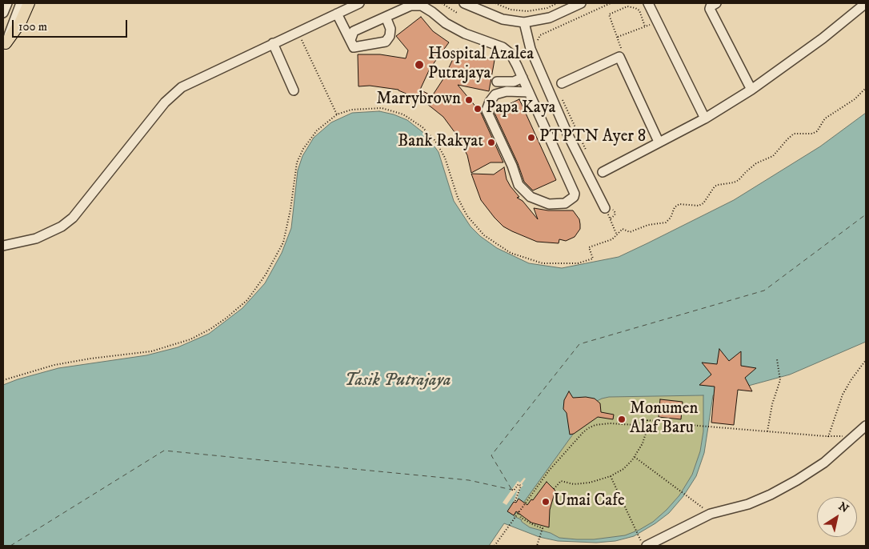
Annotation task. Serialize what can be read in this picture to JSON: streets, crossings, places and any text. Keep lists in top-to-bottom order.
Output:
{
  "water": ["Tasik Putrajaya"],
  "places": [
    "Hospital Azalea Putrajaya",
    "Marrybrown",
    "Papa Kaya",
    "PTPTN Ayer 8",
    "Bank Rakyat",
    "Monumen Alaf Baru",
    "Umai Cafe"
  ],
  "scale_bar": "100 m",
  "north": "top right"
}
